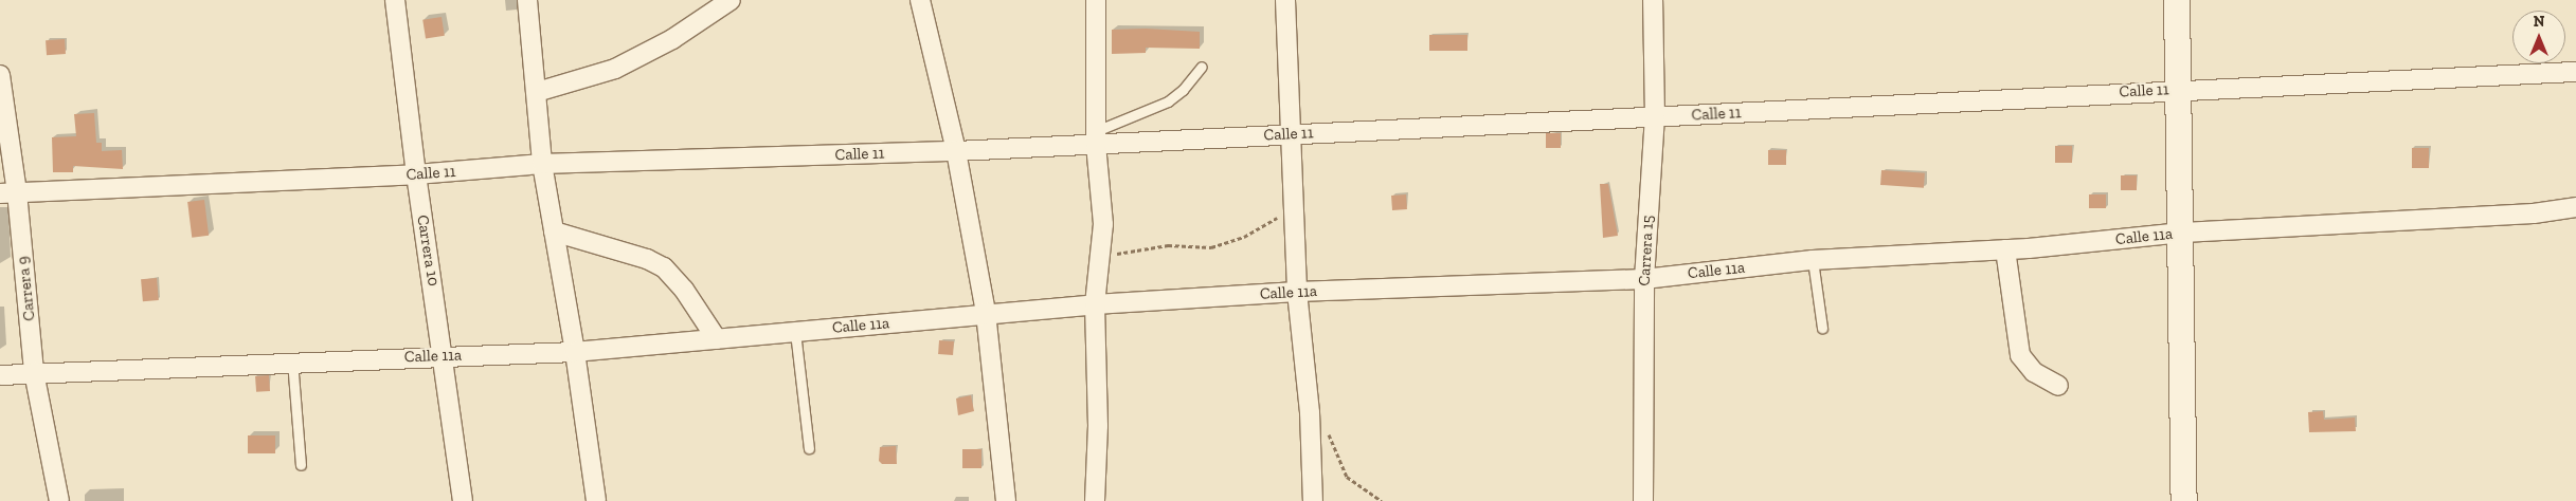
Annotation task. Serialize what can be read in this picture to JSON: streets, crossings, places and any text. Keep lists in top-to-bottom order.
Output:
{
  "streets": {
    "street": [
      "Calle 11",
      "Calle 11a",
      "Carrera 10",
      "Carrera 15",
      "Carrera 9"
    ]
  },
  "crossings": [
    ["Calle 11", "Carrera 10"],
    ["Calle 11", "Carrera 15"],
    ["Calle 11", "Carrera 9"],
    ["Calle 11a", "Carrera 10"],
    ["Calle 11a", "Carrera 15"],
    ["Calle 11a", "Carrera 9"]
  ],
  "north": "top"
}
